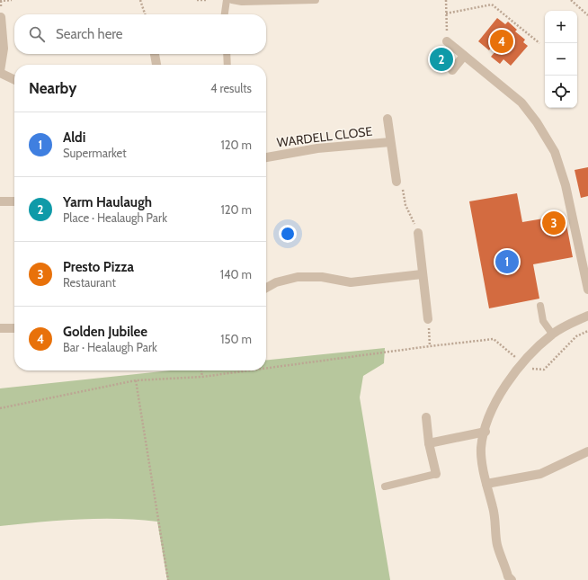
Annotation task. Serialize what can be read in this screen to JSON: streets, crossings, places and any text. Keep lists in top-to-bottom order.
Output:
{
  "streets": {
    "street": ["WARDELL CLOSE"]
  },
  "page": {
    "map_buttons": ["+", "−"],
    "search": "Search here",
    "pins": [
      "4",
      "2",
      "3",
      "1"
    ],
    "heading": ["Nearby", "4 results"],
    "list": [
      {
        "mark": "1",
        "name": "Aldi",
        "note": "Supermarket",
        "value": "120 m"
      },
      {
        "mark": "2",
        "name": "Yarm Haulaugh",
        "note": "Place · Healaugh Park",
        "value": "120 m"
      },
      {
        "mark": "3",
        "name": "Presto Pizza",
        "note": "Restaurant",
        "value": "140 m"
      },
      {
        "mark": "4",
        "name": "Golden Jubilee",
        "note": "Bar · Healaugh Park",
        "value": "150 m"
      }
    ]
  }
}
